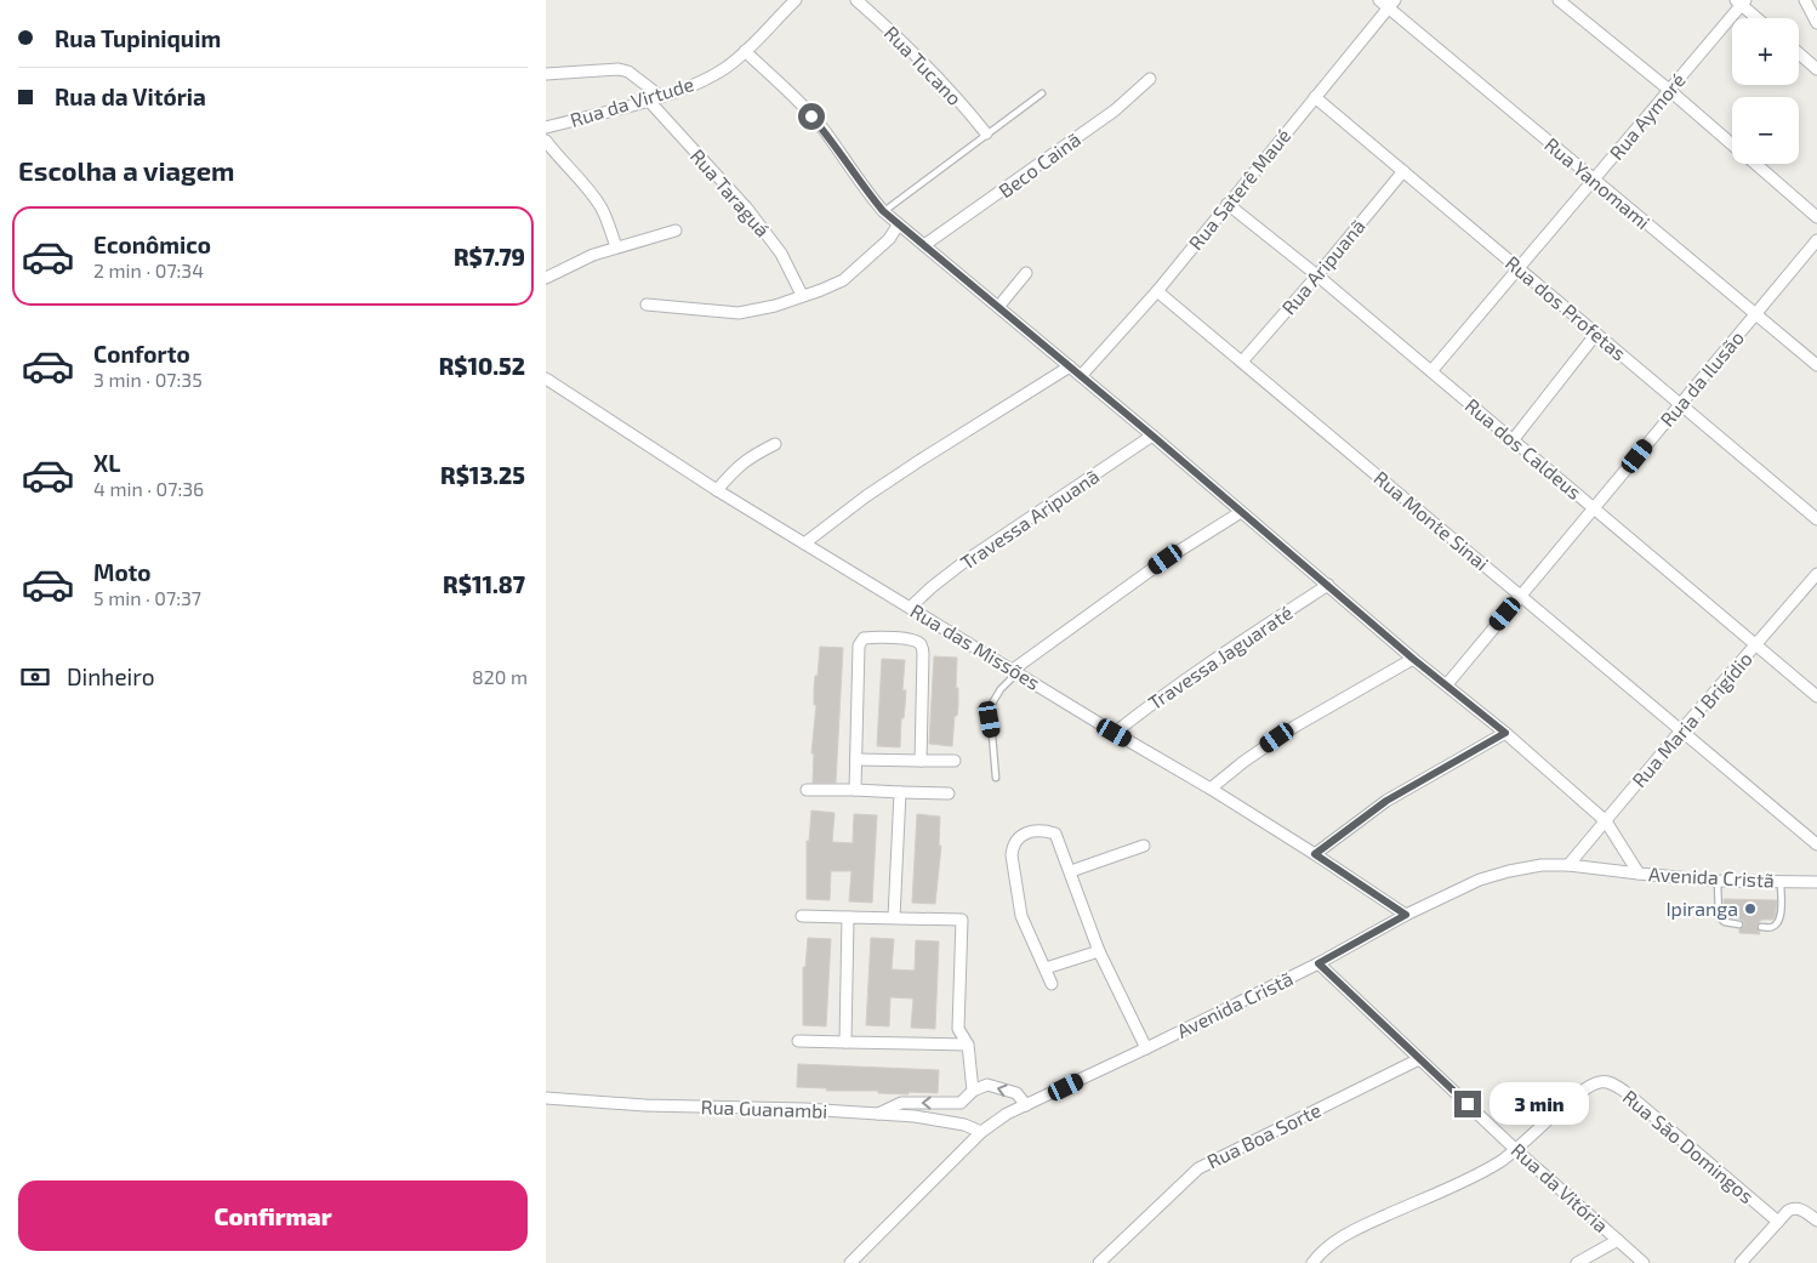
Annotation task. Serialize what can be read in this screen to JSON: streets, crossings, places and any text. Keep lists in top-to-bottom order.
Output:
{
  "streets": {
    "street": [
      "Rua Tucano",
      "Rua da Virtude",
      "Rua Aymoré",
      "Beco Cainã",
      "Rua Yanomami",
      "Rua Saterê Maué",
      "Rua Taraguá",
      "Rua Aripuanã",
      "Rua dos Profetas",
      "Rua da Ilusão",
      "Rua dos Caldeus",
      "Travessa Aripuanã",
      "Rua Monte Sinai",
      "Rua das Missões",
      "Travessa Jaguaraté",
      "Rua Maria J Brigídio",
      "Avenida Cristã",
      "Rua Guanambi",
      "Rua Boa Sorte",
      "Rua São Domingos",
      "Rua da Vitória"
    ]
  },
  "crossings": [
    ["Rua da Virtude", "Rua Taraguá"],
    ["Rua Aymoré", "Rua Yanomami"],
    ["Rua Aymoré", "Rua dos Profetas"],
    ["Rua Aymoré", "Rua dos Caldeus"],
    ["Rua Yanomami", "Rua Saterê Maué"],
    ["Rua Yanomami", "Rua da Ilusão"],
    ["Rua Saterê Maué", "Rua dos Profetas"],
    ["Rua Saterê Maué", "Rua dos Caldeus"],
    ["Rua Saterê Maué", "Rua Monte Sinai"],
    ["Rua Aripuanã", "Rua dos Profetas"],
    ["Rua Aripuanã", "Rua dos Caldeus"],
    ["Rua Aripuanã", "Rua Monte Sinai"],
    ["Rua dos Profetas", "Rua da Ilusão"],
    ["Rua da Ilusão", "Rua dos Caldeus"],
    ["Rua da Ilusão", "Rua Monte Sinai"],
    ["Rua dos Caldeus", "Rua Maria J Brigídio"],
    ["Travessa Aripuanã", "Rua das Missões"],
    ["Rua Monte Sinai", "Rua Maria J Brigídio"],
    ["Rua das Missões", "Travessa Jaguaraté"],
    ["Rua das Missões", "Avenida Cristã"],
    ["Rua Maria J Brigídio", "Avenida Cristã"],
    ["Avenida Cristã", "Rua Guanambi"],
    ["Avenida Cristã", "Rua da Vitória"],
    ["Rua Boa Sorte", "Rua da Vitória"],
    ["Rua São Domingos", "Rua da Vitória"]
  ],
  "places": ["Ipiranga"],
  "page": {
    "banner": ["Rua Tupiniquim", "Rua da Vitória"],
    "map_buttons": ["+", "−"],
    "heading": "Escolha a viagem",
    "list": [
      {
        "name": "Econômico",
        "note": "2 min · 07:34",
        "value": "R$7.79"
      },
      {
        "name": "Conforto",
        "note": "3 min · 07:35",
        "value": "R$10.52"
      },
      {
        "name": "XL",
        "note": "4 min · 07:36",
        "value": "R$13.25"
      },
      {
        "name": "Moto",
        "note": "5 min · 07:37",
        "value": "R$11.87"
      }
    ],
    "pay": ["Dinheiro", "820 m"],
    "bubble": "3 min",
    "buttons": "Confirmar"
  }
}
